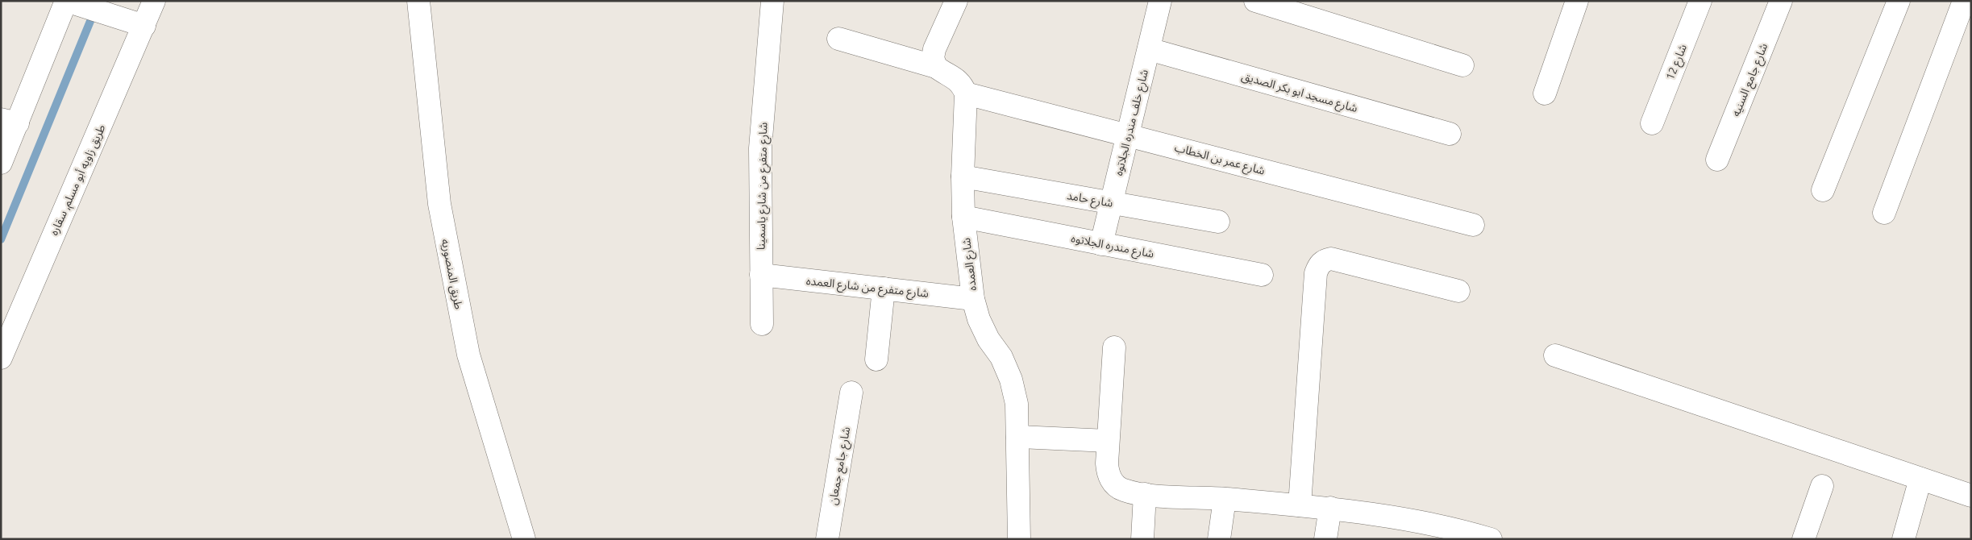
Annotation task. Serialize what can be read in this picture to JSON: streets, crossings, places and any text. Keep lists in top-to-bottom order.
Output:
{
  "streets": {
    "street": [
      "شارع 12",
      "شارع جامع السنيه",
      "شارع مسجد ابو بكر الصديق",
      "شارع خلف مندره الجلاتوه",
      "شارع عمر بن الخطاب",
      "طريق زاويه أبو مسلم, سقاره",
      "شارع متفرع من شارع ياسمينا",
      "شارع حامد",
      "شارع مندره الجلاتوه",
      "شارع العمده",
      "طريق المنصوريه",
      "شارع متفرع من شارع العمده",
      "شارع جامع جمعان"
    ]
  },
  "crossings": [
    ["شارع مسجد ابو بكر الصديق", "شارع خلف مندره الجلاتوه"],
    ["شارع خلف مندره الجلاتوه", "شارع عمر بن الخطاب"],
    ["شارع خلف مندره الجلاتوه", "شارع حامد"],
    ["شارع خلف مندره الجلاتوه", "شارع مندره الجلاتوه"],
    ["شارع عمر بن الخطاب", "شارع العمده"],
    ["شارع متفرع من شارع ياسمينا", "شارع متفرع من شارع العمده"],
    ["شارع حامد", "شارع العمده"],
    ["شارع مندره الجلاتوه", "شارع العمده"],
    ["شارع العمده", "شارع متفرع من شارع العمده"]
  ]
}
